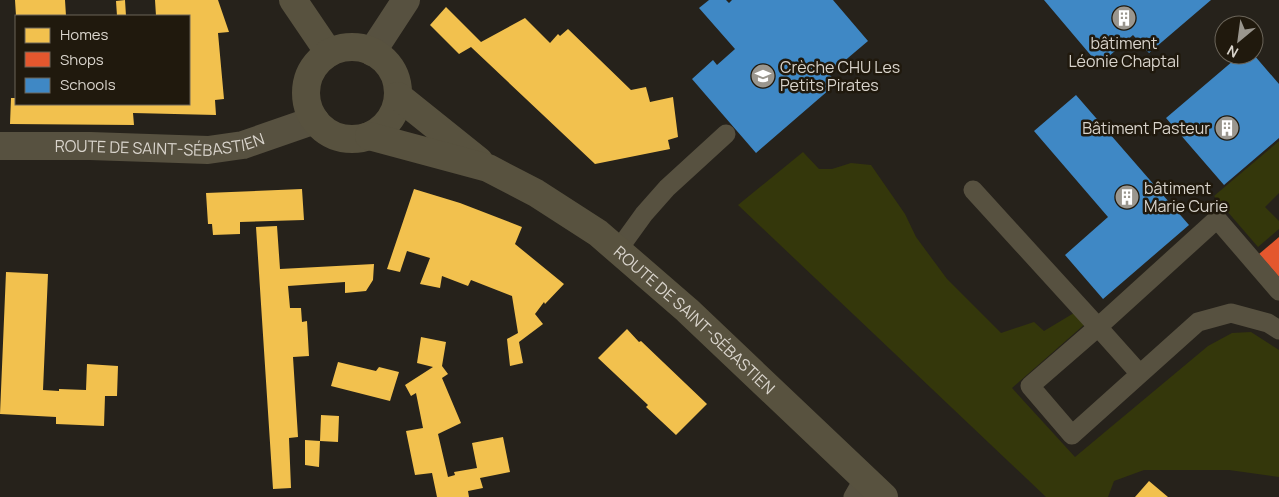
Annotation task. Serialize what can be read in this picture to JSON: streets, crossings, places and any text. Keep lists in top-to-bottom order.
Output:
{
  "streets": {
    "street": ["ROUTE DE SAINT-SÉBASTIEN"]
  },
  "places": {
    "building": ["bâtiment Léonie Chaptal", "Bâtiment Pasteur", "bâtiment Marie Curie"],
    "school or university": ["Crèche CHU Les Petits Pirates"]
  },
  "legend": ["Homes", "Shops", "Schools"],
  "north": "bottom left"
}
